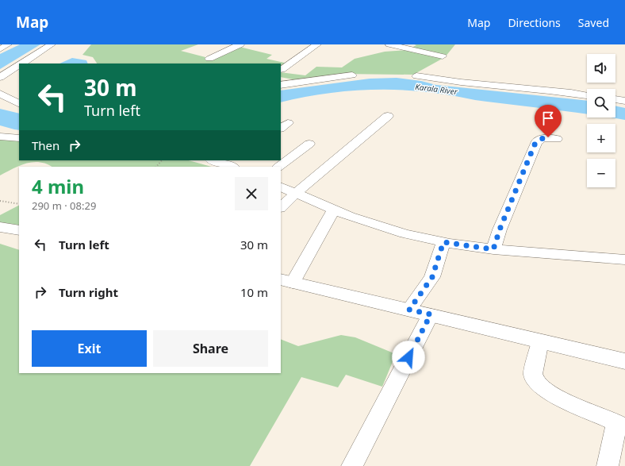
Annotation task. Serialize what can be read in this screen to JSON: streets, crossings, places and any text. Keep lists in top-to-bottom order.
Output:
{
  "water": ["Karala River"],
  "page": {
    "header": "Map",
    "nav": ["Map", "Directions", "Saved"],
    "map_buttons": ["+", "−"],
    "turn": ["30 m", "Turn left"],
    "then": "Then",
    "heading": ["4 min", "290 m · 08:29"],
    "list": [
      {
        "name": "Turn left",
        "value": "30 m"
      },
      {
        "name": "Turn right",
        "value": "10 m"
      }
    ],
    "buttons": ["Exit", "Share"]
  }
}
